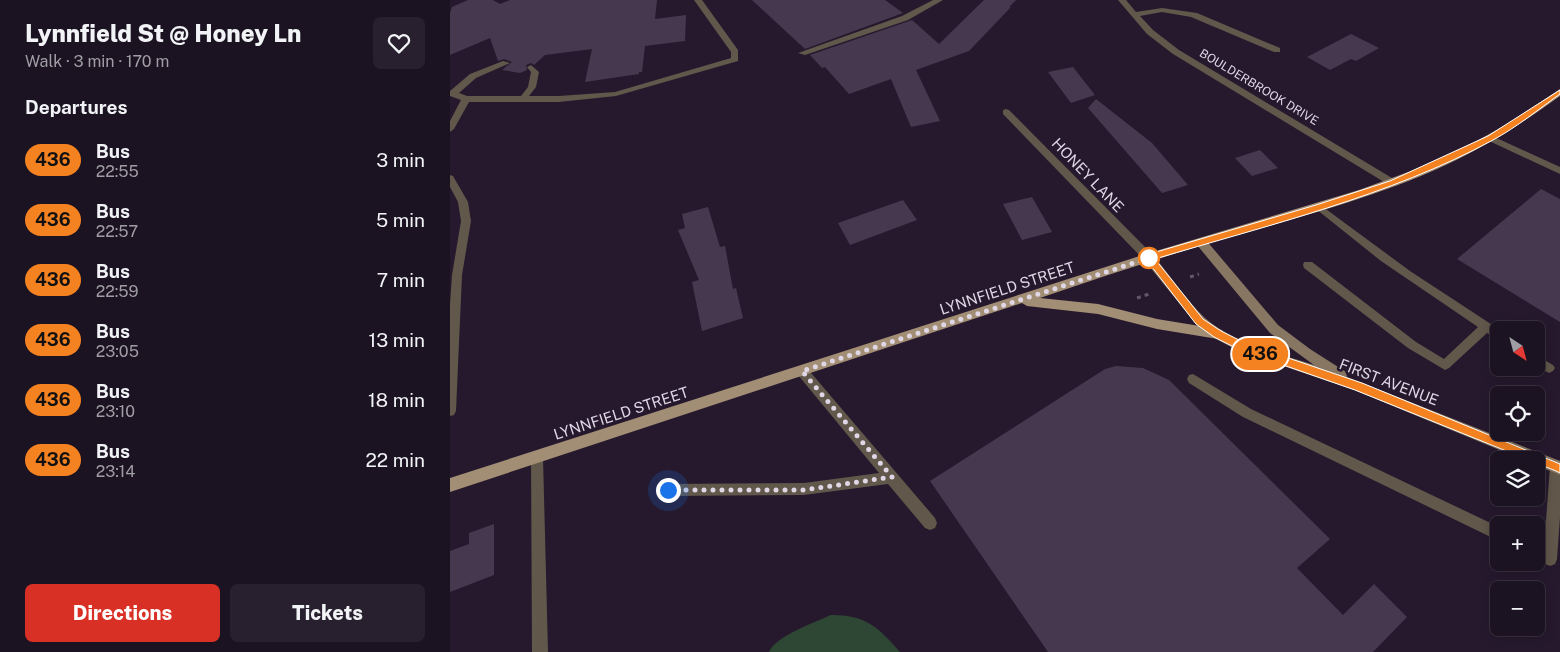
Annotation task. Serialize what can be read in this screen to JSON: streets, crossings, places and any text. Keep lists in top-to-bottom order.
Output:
{
  "streets": {
    "main road": ["LYNNFIELD STREET"],
    "street": ["BOULDERBROOK DRIVE", "HONEY LANE", "FIRST AVENUE"]
  },
  "crossings": [
    ["BOULDERBROOK DRIVE", "LYNNFIELD STREET"],
    ["HONEY LANE", "LYNNFIELD STREET"],
    ["HONEY LANE", "FIRST AVENUE"],
    ["LYNNFIELD STREET", "FIRST AVENUE"]
  ],
  "lines": ["bus line 436"],
  "north": "bottom right",
  "page": {
    "heading": [
      ["Lynnfield St @ Honey Ln", "Walk · 3 min · 170 m"],
      "Departures"
    ],
    "on_map": "436",
    "list": [
      {
        "mark": "436",
        "name": "Bus",
        "note": "22:55",
        "value": "3 min"
      },
      {
        "mark": "436",
        "name": "Bus",
        "note": "22:57",
        "value": "5 min"
      },
      {
        "mark": "436",
        "name": "Bus",
        "note": "22:59",
        "value": "7 min"
      },
      {
        "mark": "436",
        "name": "Bus",
        "note": "23:05",
        "value": "13 min"
      },
      {
        "mark": "436",
        "name": "Bus",
        "note": "23:10",
        "value": "18 min"
      },
      {
        "mark": "436",
        "name": "Bus",
        "note": "23:14",
        "value": "22 min"
      }
    ],
    "map_buttons": ["+", "−"],
    "buttons": ["Directions", "Tickets"]
  }
}
